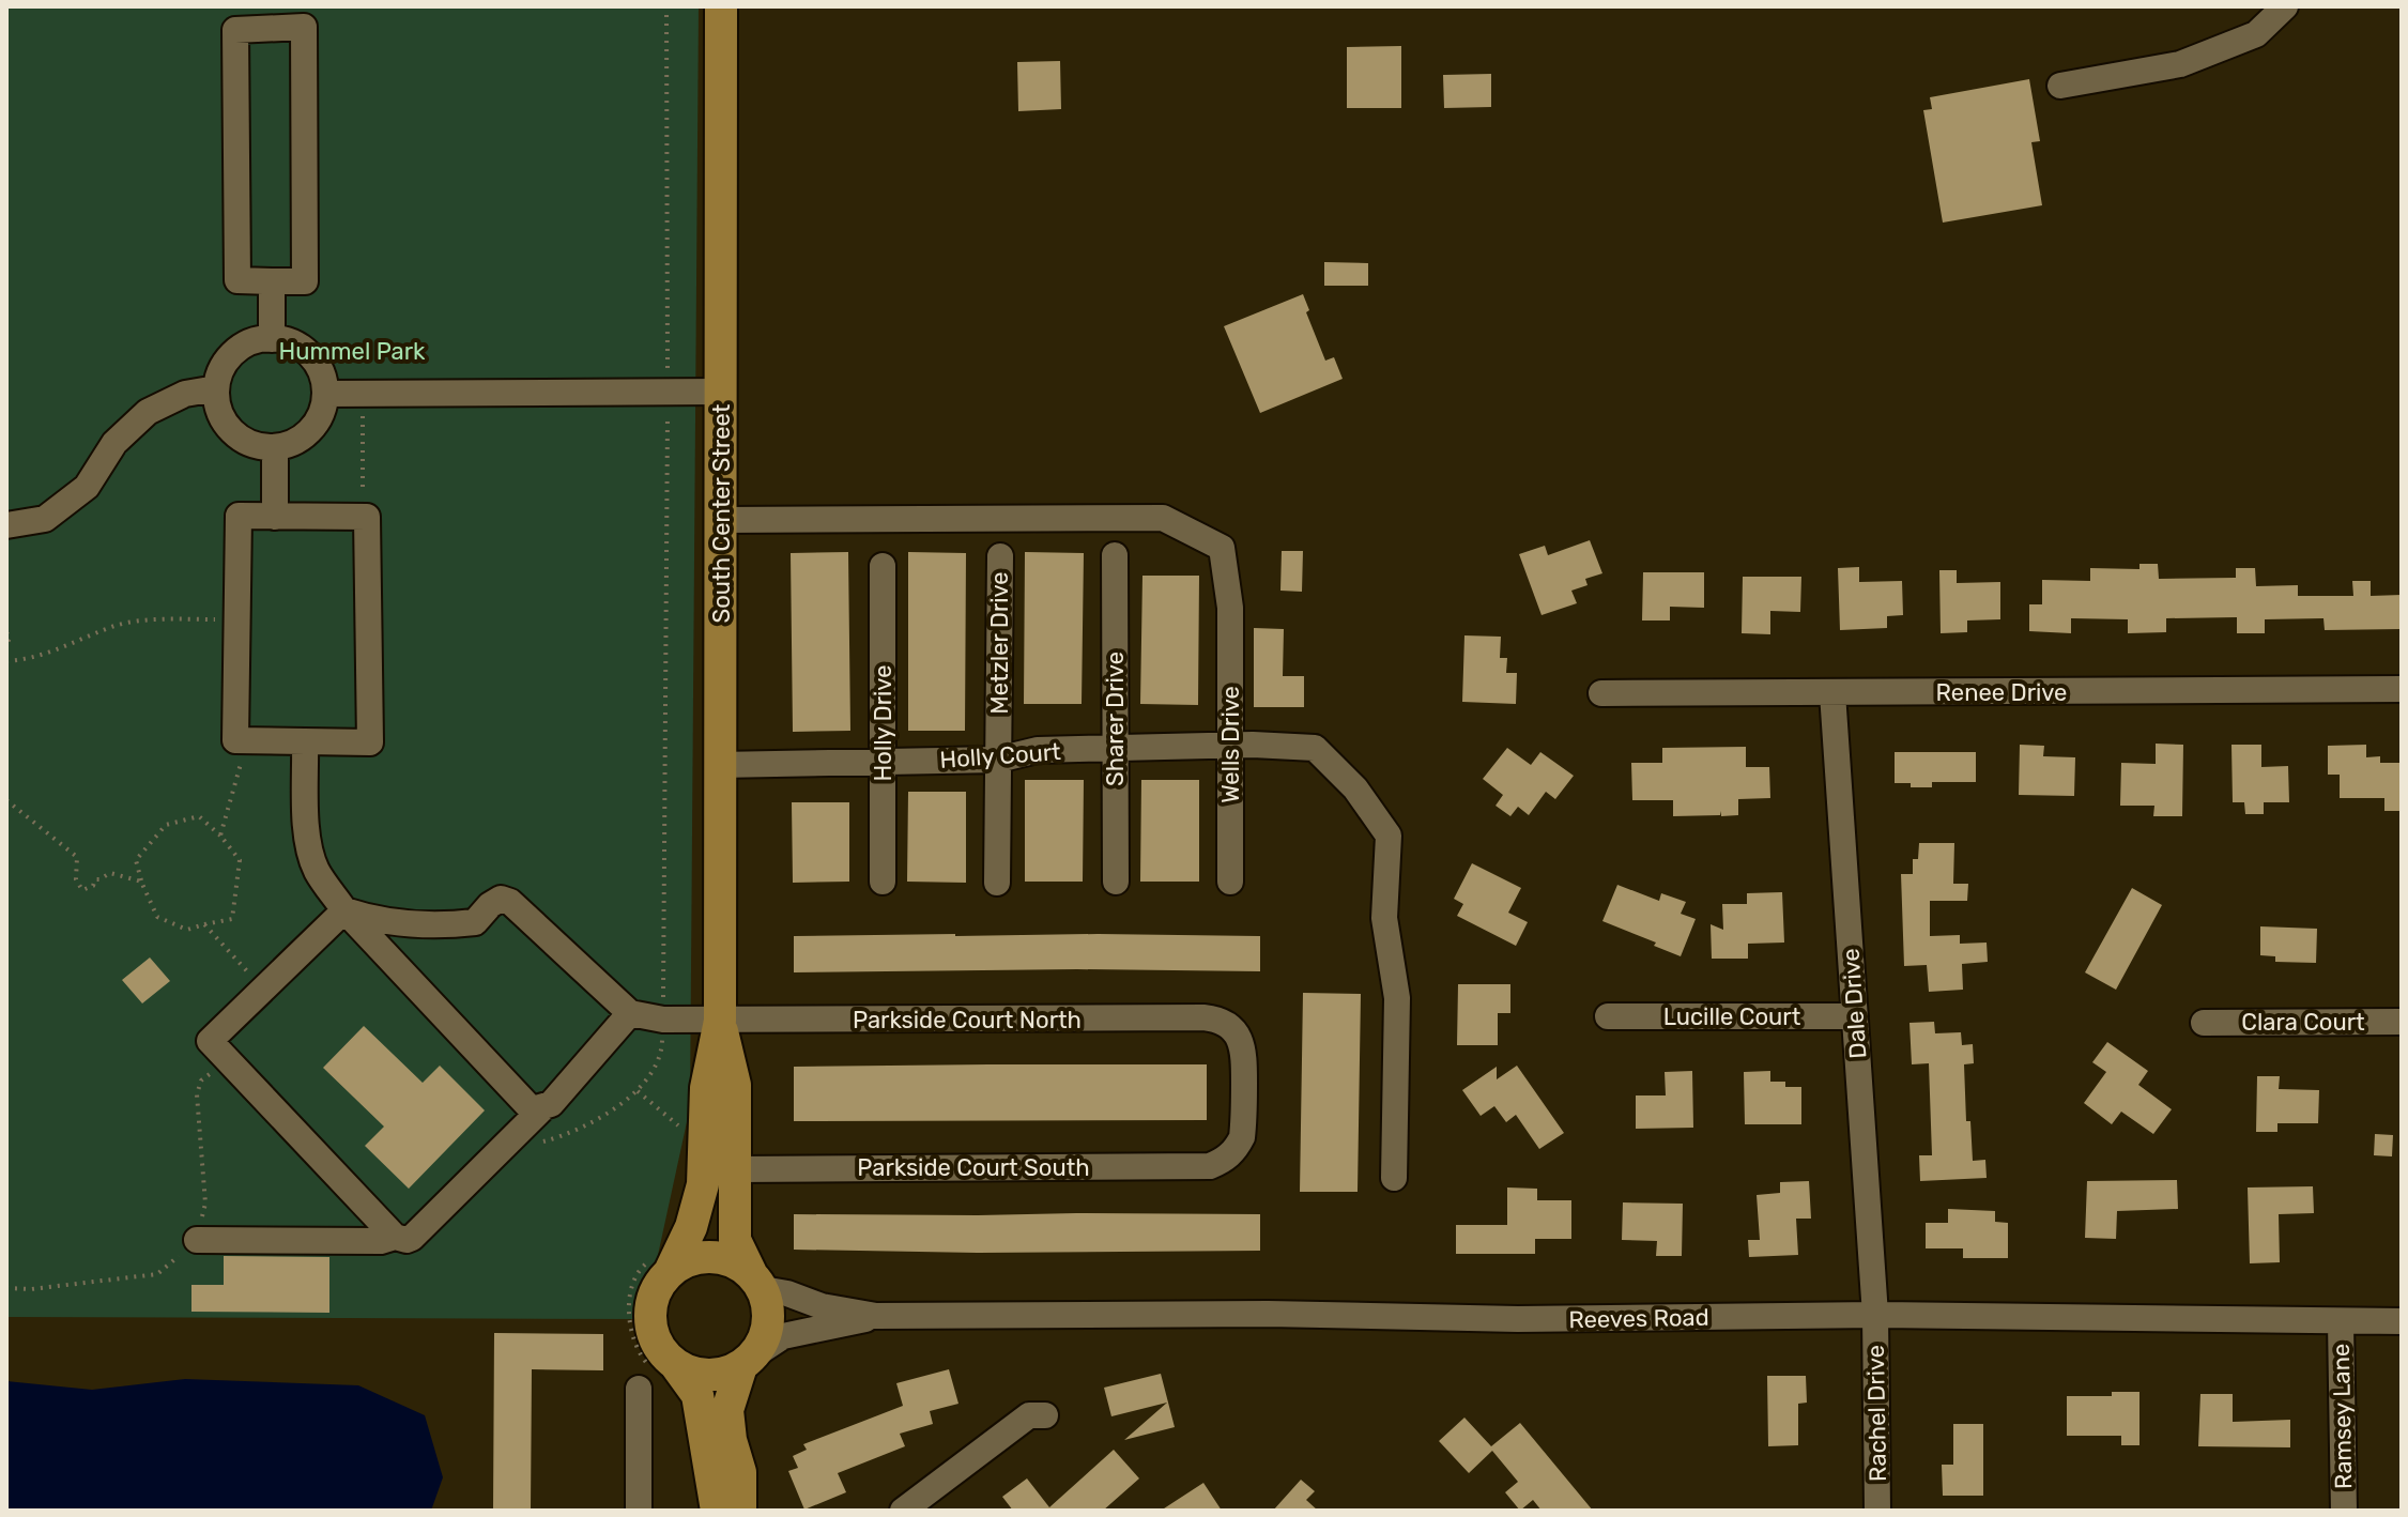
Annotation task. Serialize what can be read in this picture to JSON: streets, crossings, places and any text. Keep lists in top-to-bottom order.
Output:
{
  "streets": {
    "main road": ["South Center Street"],
    "street": [
      "Metzler Drive",
      "Renee Drive",
      "Sharer Drive",
      "Holly Drive",
      "Wells Drive",
      "Holly Court",
      "Dale Drive",
      "Lucille Court",
      "Parkside Court North",
      "Clara Court",
      "Parkside Court South",
      "Reeves Road",
      "Rachel Drive",
      "Ramsey Lane"
    ]
  },
  "crossings": [
    ["South Center Street", "Wells Drive"],
    ["South Center Street", "Holly Court"],
    ["South Center Street", "Parkside Court North"],
    ["South Center Street", "Parkside Court South"],
    ["South Center Street", "Reeves Road"],
    ["Metzler Drive", "Holly Court"],
    ["Renee Drive", "Dale Drive"],
    ["Sharer Drive", "Holly Court"],
    ["Holly Drive", "Holly Court"],
    ["Wells Drive", "Holly Court"],
    ["Dale Drive", "Lucille Court"],
    ["Dale Drive", "Reeves Road"],
    ["Dale Drive", "Rachel Drive"],
    ["Parkside Court North", "Parkside Court South"],
    ["Reeves Road", "Rachel Drive"],
    ["Reeves Road", "Ramsey Lane"]
  ],
  "parks": ["Hummel Park"]
}
